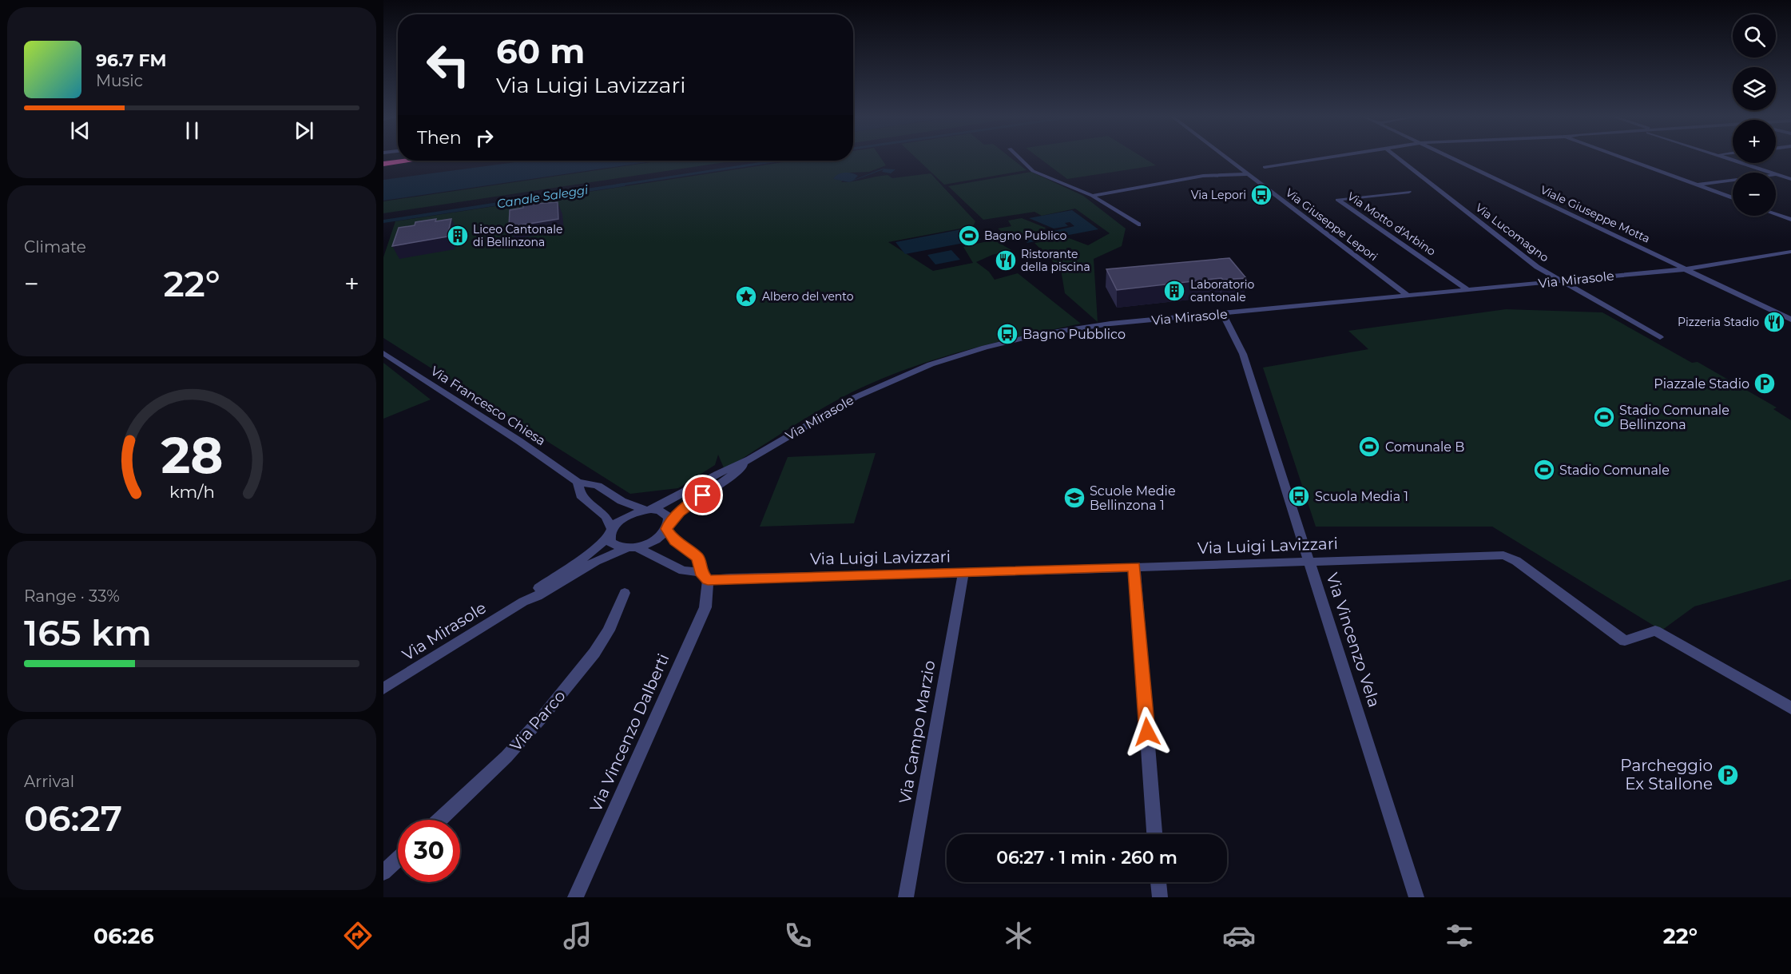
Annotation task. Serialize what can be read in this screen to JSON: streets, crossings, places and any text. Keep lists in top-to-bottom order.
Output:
{
  "streets": {
    "street": [
      "Viale Giuseppe Motta",
      "Via Motto d'Arbino",
      "Via Giuseppe Lepori",
      "Via Lucomagno",
      "Via Mirasole",
      "Via Francesco Chiesa",
      "Via Luigi Lavizzari",
      "Via Vincenzo Vela",
      "Via Parco",
      "Via Campo Marzio",
      "Via Vincenzo Dalberti"
    ]
  },
  "crossings": [
    ["Viale Giuseppe Motta", "Via Mirasole"],
    ["Via Motto d'Arbino", "Via Mirasole"],
    ["Via Giuseppe Lepori", "Via Mirasole"],
    ["Via Lucomagno", "Via Mirasole"],
    ["Via Mirasole", "Via Francesco Chiesa"],
    ["Via Mirasole", "Via Luigi Lavizzari"],
    ["Via Mirasole", "Via Vincenzo Vela"],
    ["Via Francesco Chiesa", "Via Luigi Lavizzari"],
    ["Via Luigi Lavizzari", "Via Vincenzo Vela"],
    ["Via Luigi Lavizzari", "Via Campo Marzio"],
    ["Via Luigi Lavizzari", "Via Vincenzo Dalberti"]
  ],
  "water": ["Canale Saleggi"],
  "places": {
    "bus stop": ["Via Lepori", "Bagno Pubblico", "Scuola Media 1"],
    "building": ["Liceo Cantonale di Bellinzona", "Laboratorio cantonale"],
    "sports": [
      "Bagno Publico",
      "Stadio Comunale Bellinzona",
      "Comunale B",
      "Stadio Comunale"
    ],
    "restaurant": ["Ristorante della piscina", "Pizzeria Stadio"],
    "place": ["Albero del vento"],
    "parking": ["Piazzale Stadio", "Parcheggio Ex Stallone"],
    "school or university": ["Scuole Medie Bellinzona 1"]
  },
  "page": {
    "map_buttons": ["+", "−"],
    "turn": ["60 m", "Via Luigi Lavizzari"],
    "song": ["96.7 FM", "Music"],
    "then": "Then",
    "tile": [
      "Climate",
      ["Range · 33%", "165 km"],
      ["Arrival", "06:27"]
    ],
    "heat": ["−", "22°", "+"],
    "limit": "30",
    "trip": "06:27 · 1 min · 260 m",
    "tabs": ["06:26", "22°"],
    "gauge": ["28", "km/h"]
  }
}
